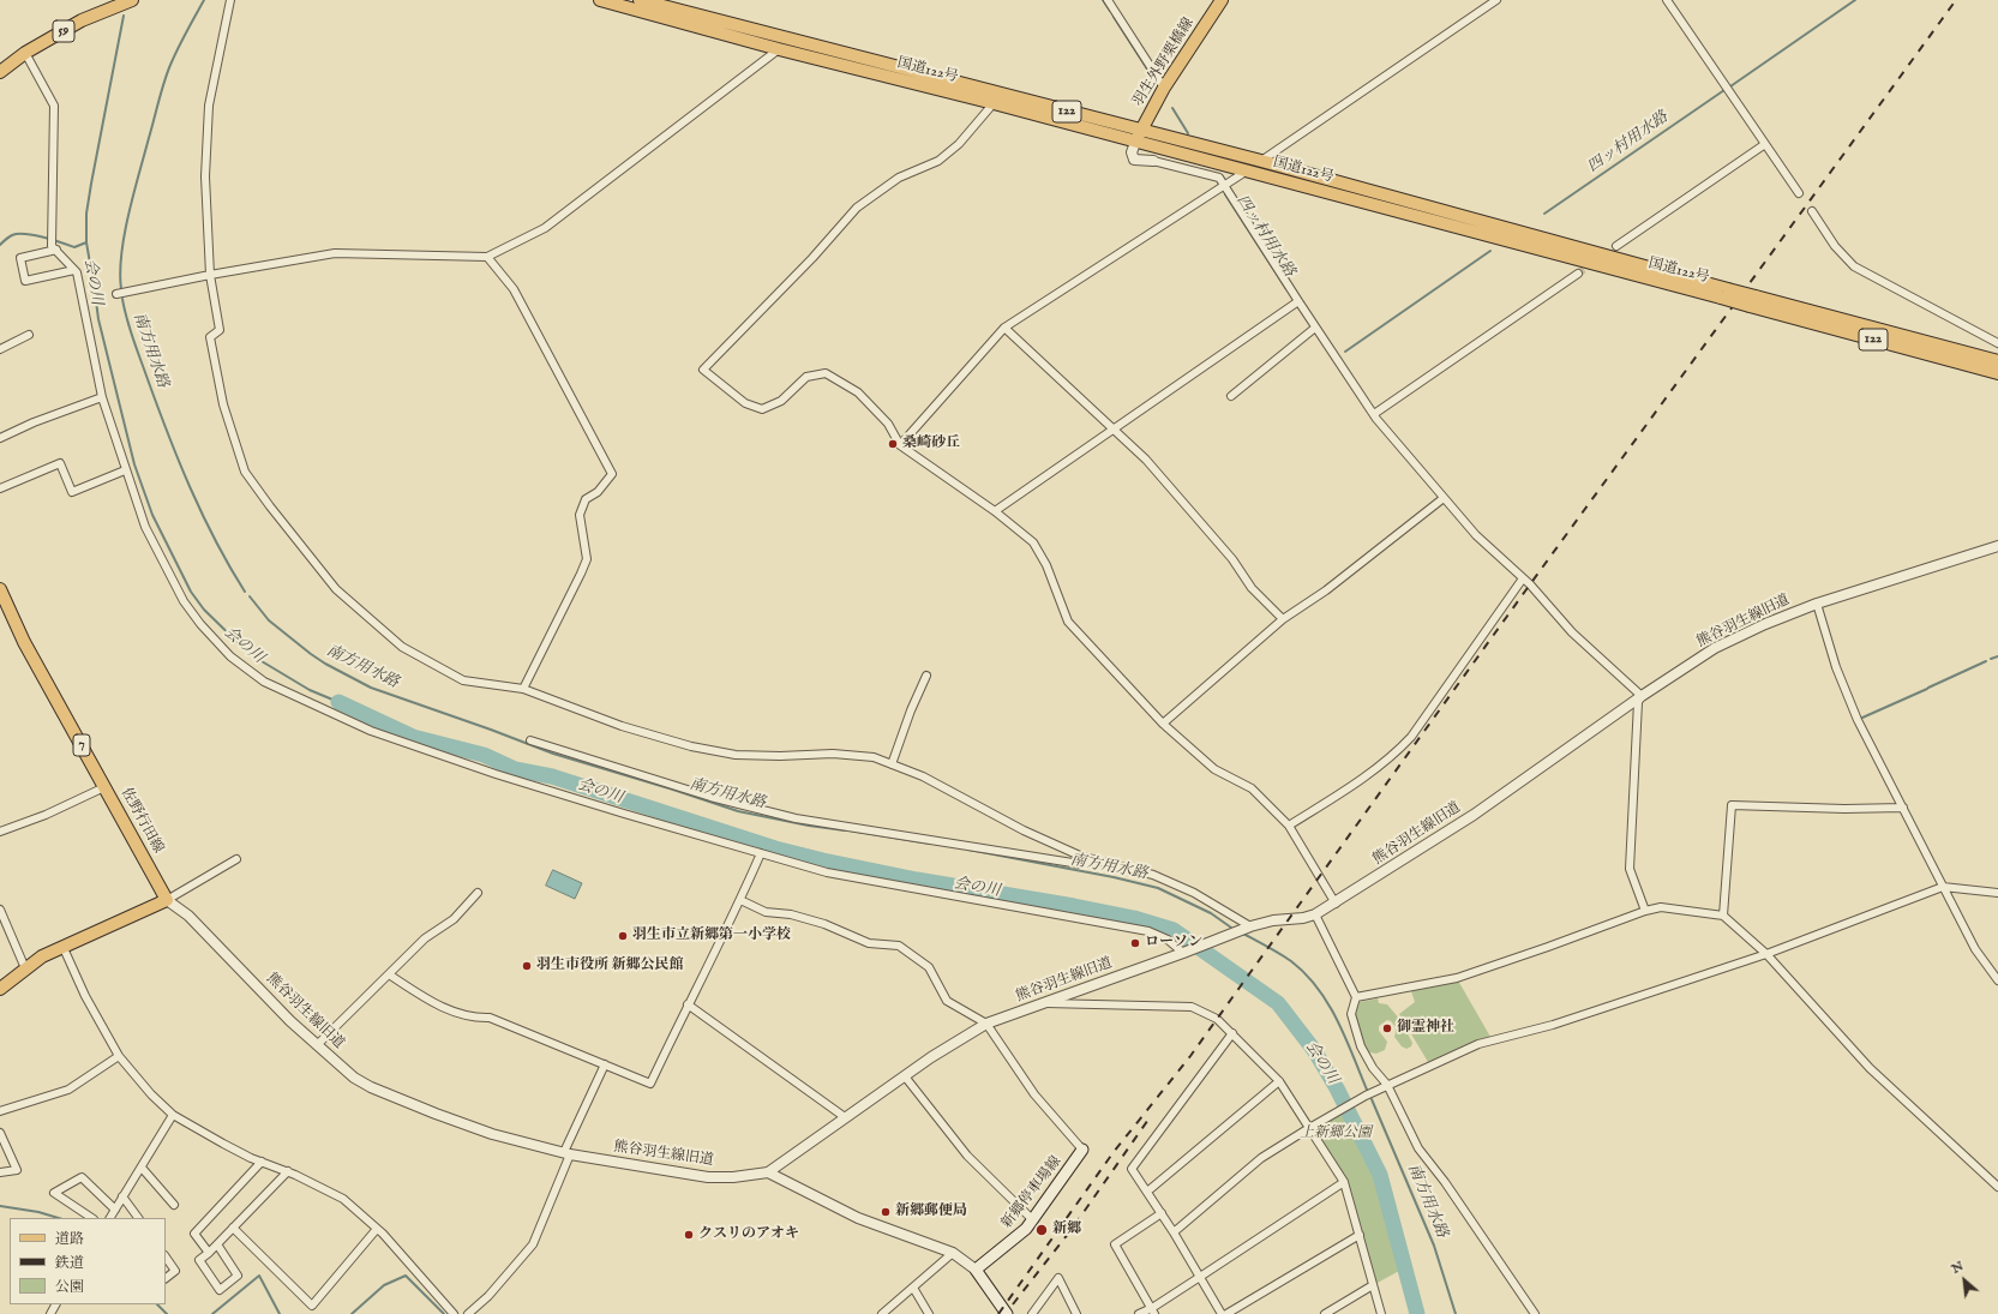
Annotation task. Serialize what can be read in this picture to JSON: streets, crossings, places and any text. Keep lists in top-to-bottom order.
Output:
{
  "streets": {
    "main road": [
      "59",
      "羽生外野栗橋線",
      "国道122号",
      "122",
      "7",
      "佐野行田線",
      "新郷停車場線"
    ],
    "street": ["熊谷羽生線旧道"]
  },
  "crossings": [
    ["羽生外野栗橋線", "国道122号"],
    ["熊谷羽生線旧道", "佐野行田線"]
  ],
  "water": ["四ッ村用水路", "会の川", "南方用水路"],
  "parks": ["上新郷公園"],
  "places": [
    "桑崎砂丘",
    "羽生市立新郷第一小学校",
    "ローソン",
    "羽生市役所 新郷公民館",
    "御霊神社",
    "新郷郵便局",
    "新郷",
    "クスリのアオキ"
  ],
  "legend": ["道路", "鉄道", "公園"],
  "north": "top left"
}
